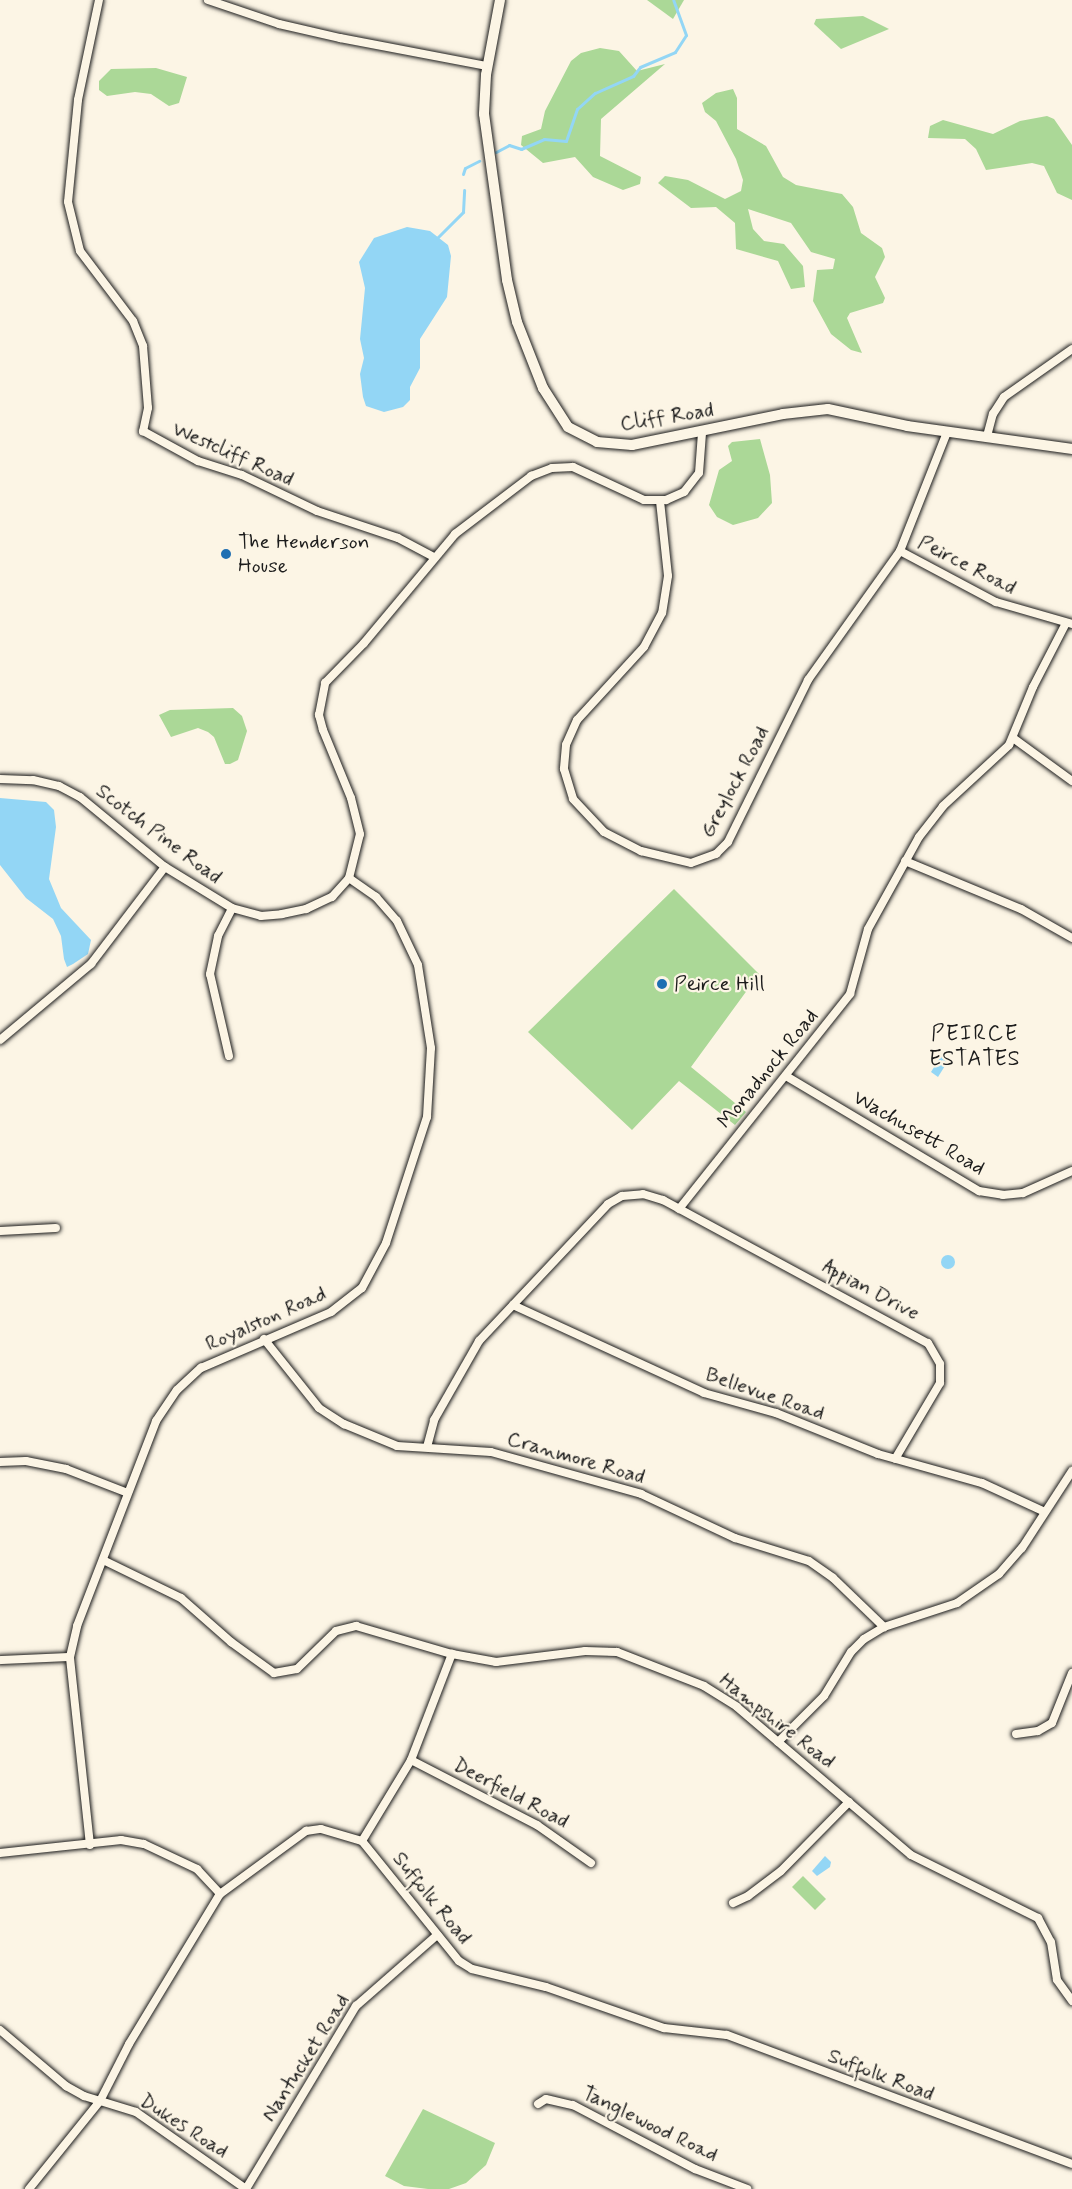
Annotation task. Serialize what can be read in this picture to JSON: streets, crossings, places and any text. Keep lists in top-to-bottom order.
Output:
{
  "streets": {
    "street": [
      "Cliff Road",
      "Westcliff Road",
      "Peirce Road",
      "Greylock Road",
      "Scotch Pine Road",
      "Monadnock Road",
      "Wachusett Road",
      "Appian Drive",
      "Royalston Road",
      "Bellevue Road",
      "Cranmore Road",
      "Hampshire Road",
      "Deerfield Road",
      "Suffolk Road",
      "Nantucket Road",
      "Tanglewood Road",
      "Dukes Road"
    ]
  },
  "crossings": [
    ["Cliff Road", "Peirce Road"],
    ["Peirce Road", "Greylock Road"],
    ["Peirce Road", "Monadnock Road"],
    ["Scotch Pine Road", "Royalston Road"],
    ["Monadnock Road", "Wachusett Road"],
    ["Monadnock Road", "Appian Drive"],
    ["Appian Drive", "Bellevue Road"],
    ["Royalston Road", "Cranmore Road"],
    ["Royalston Road", "Hampshire Road"],
    ["Suffolk Road", "Nantucket Road"],
    ["Nantucket Road", "Dukes Road"]
  ],
  "districts": ["PEIRCE ESTATES"],
  "places": ["The Henderson House", "Peirce Hill"]
}
